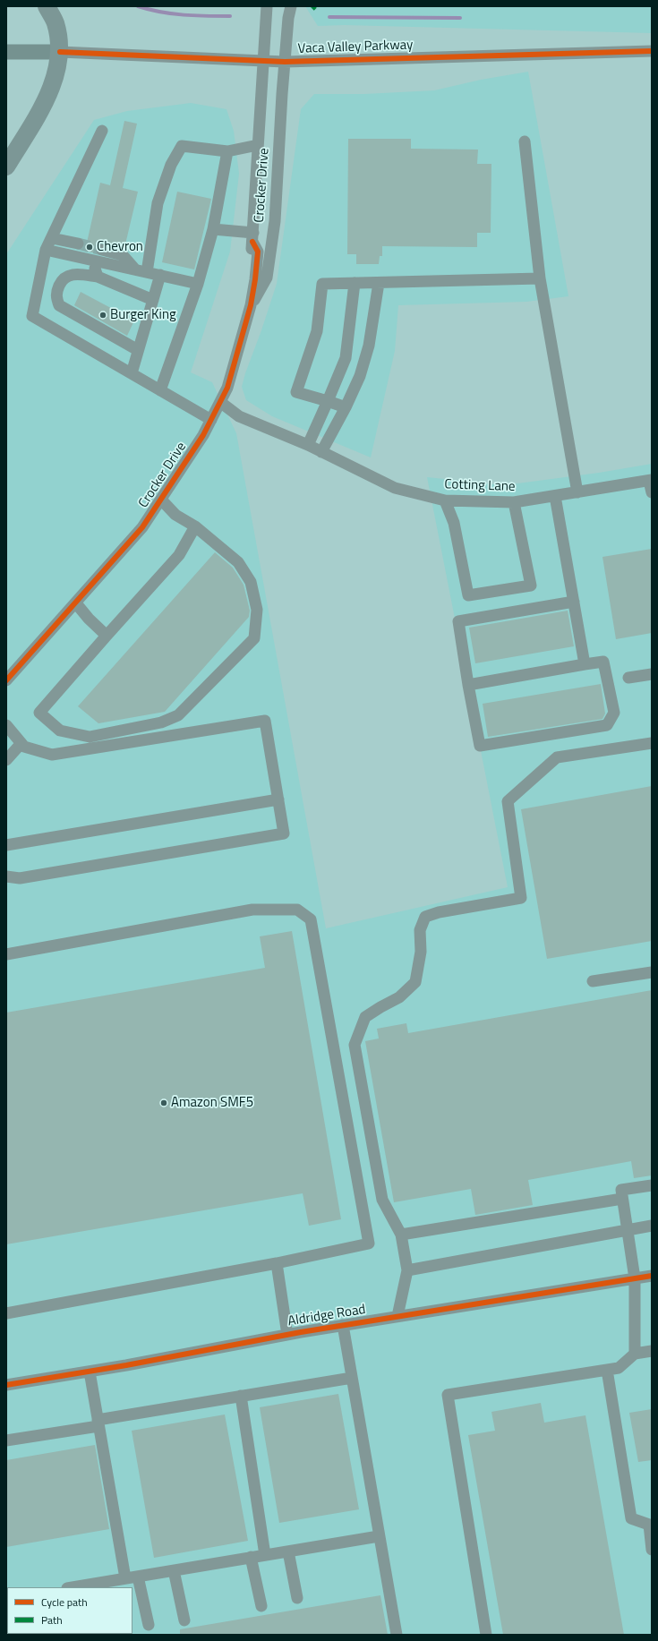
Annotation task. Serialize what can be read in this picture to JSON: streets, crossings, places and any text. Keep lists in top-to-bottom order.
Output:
{
  "streets": {
    "main road": ["Vaca Valley Parkway"],
    "street": ["Crocker Drive", "Cotting Lane", "Aldridge Road"]
  },
  "crossings": [
    ["Vaca Valley Parkway", "Crocker Drive"],
    ["Crocker Drive", "Cotting Lane"]
  ],
  "places": ["Chevron", "Burger King", "Amazon SMF5"],
  "legend": ["Cycle path", "Path"]
}
